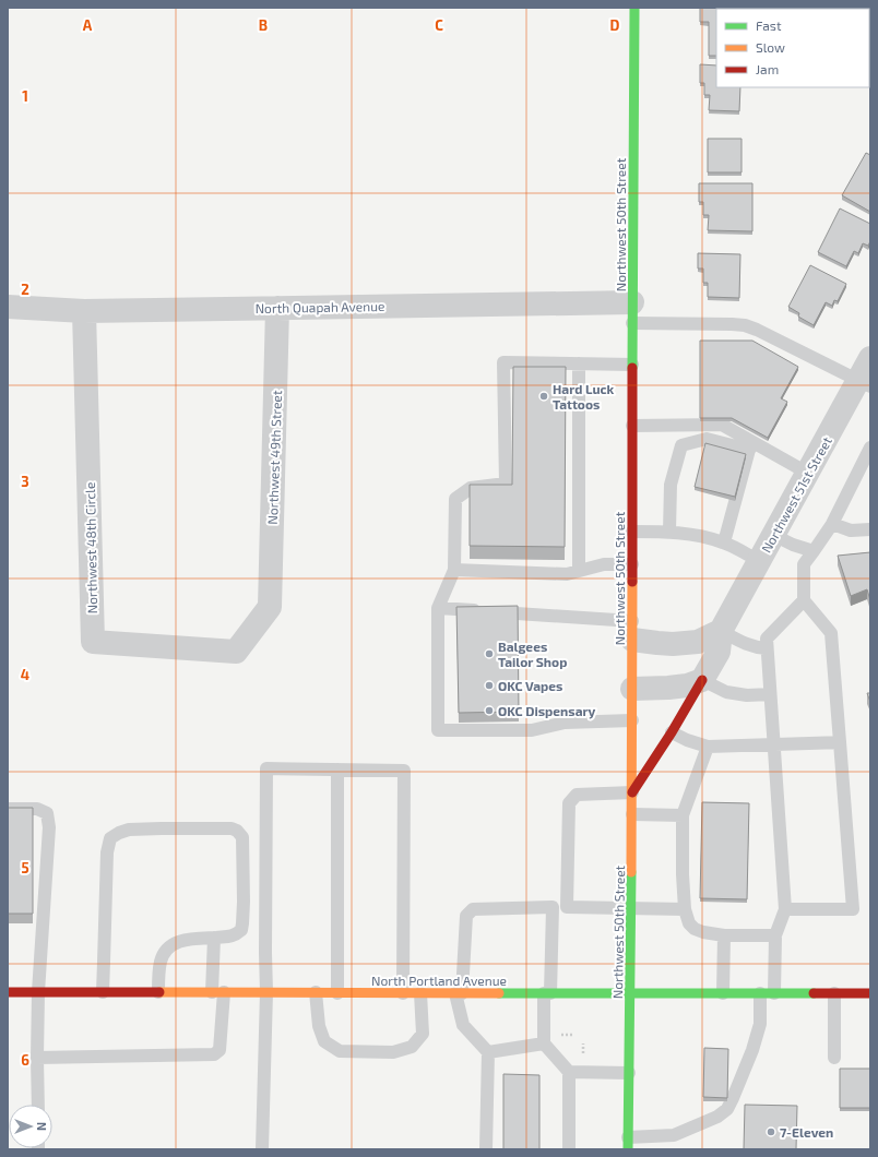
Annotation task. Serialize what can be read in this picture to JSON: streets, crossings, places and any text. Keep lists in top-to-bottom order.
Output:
{
  "streets": {
    "main road": ["Northwest 50th Street", "North Portland Avenue"],
    "street": [
      "North Quapah Avenue",
      "Northwest 49th Street",
      "Northwest 51st Street",
      "Northwest 48th Circle"
    ]
  },
  "crossings": [
    ["Northwest 50th Street", "North Quapah Avenue"],
    ["Northwest 50th Street", "North Portland Avenue"],
    ["North Quapah Avenue", "Northwest 49th Street"],
    ["North Quapah Avenue", "Northwest 48th Circle"],
    ["Northwest 49th Street", "Northwest 48th Circle"]
  ],
  "places": [
    "Hard Luck Tattoos",
    "Balgees Tailor Shop",
    "OKC Vapes",
    "OKC Dispensary",
    "7-Eleven"
  ],
  "legend": ["Fast", "Slow", "Jam"],
  "north": "right",
  "grid": {
    "columns": [
      "A",
      "B",
      "C",
      "D"
    ],
    "rows": [
      "1",
      "2",
      "3",
      "4",
      "5",
      "6"
    ]
  }
}
